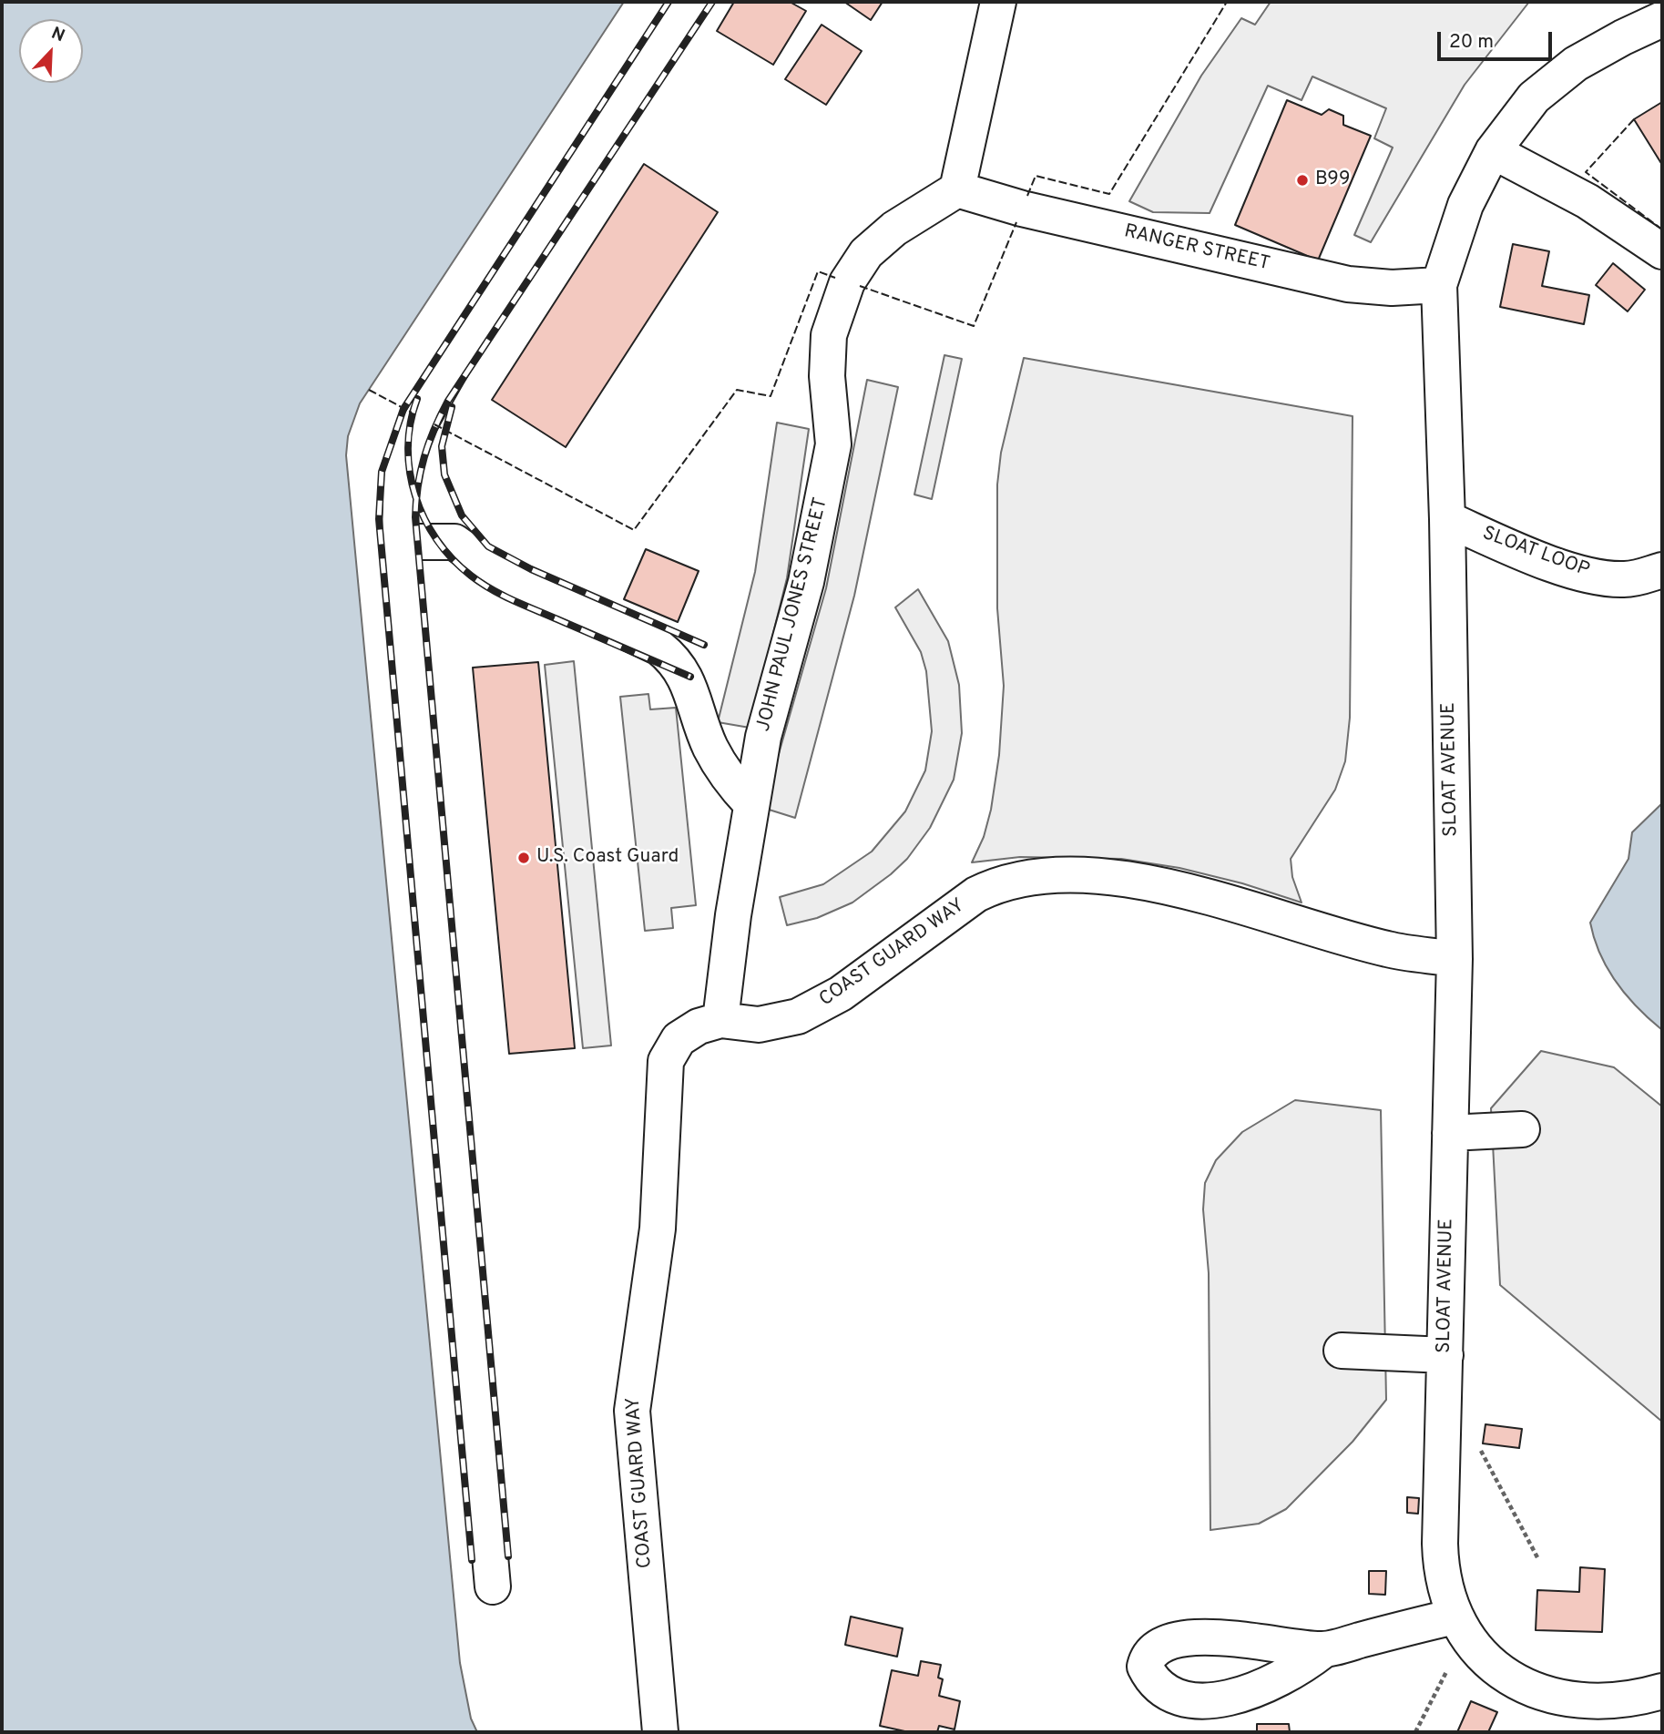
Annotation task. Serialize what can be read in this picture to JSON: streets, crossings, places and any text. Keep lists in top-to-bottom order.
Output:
{
  "streets": {
    "street": [
      "RANGER STREET",
      "SLOAT LOOP",
      "JOHN PAUL JONES STREET",
      "SLOAT AVENUE",
      "COAST GUARD WAY"
    ]
  },
  "crossings": [
    ["RANGER STREET", "JOHN PAUL JONES STREET"],
    ["RANGER STREET", "SLOAT AVENUE"],
    ["SLOAT LOOP", "SLOAT AVENUE"],
    ["JOHN PAUL JONES STREET", "COAST GUARD WAY"],
    ["SLOAT AVENUE", "COAST GUARD WAY"]
  ],
  "places": ["B99", "U.S. Coast Guard"],
  "scale_bar": "20 m",
  "north": "top right"
}
